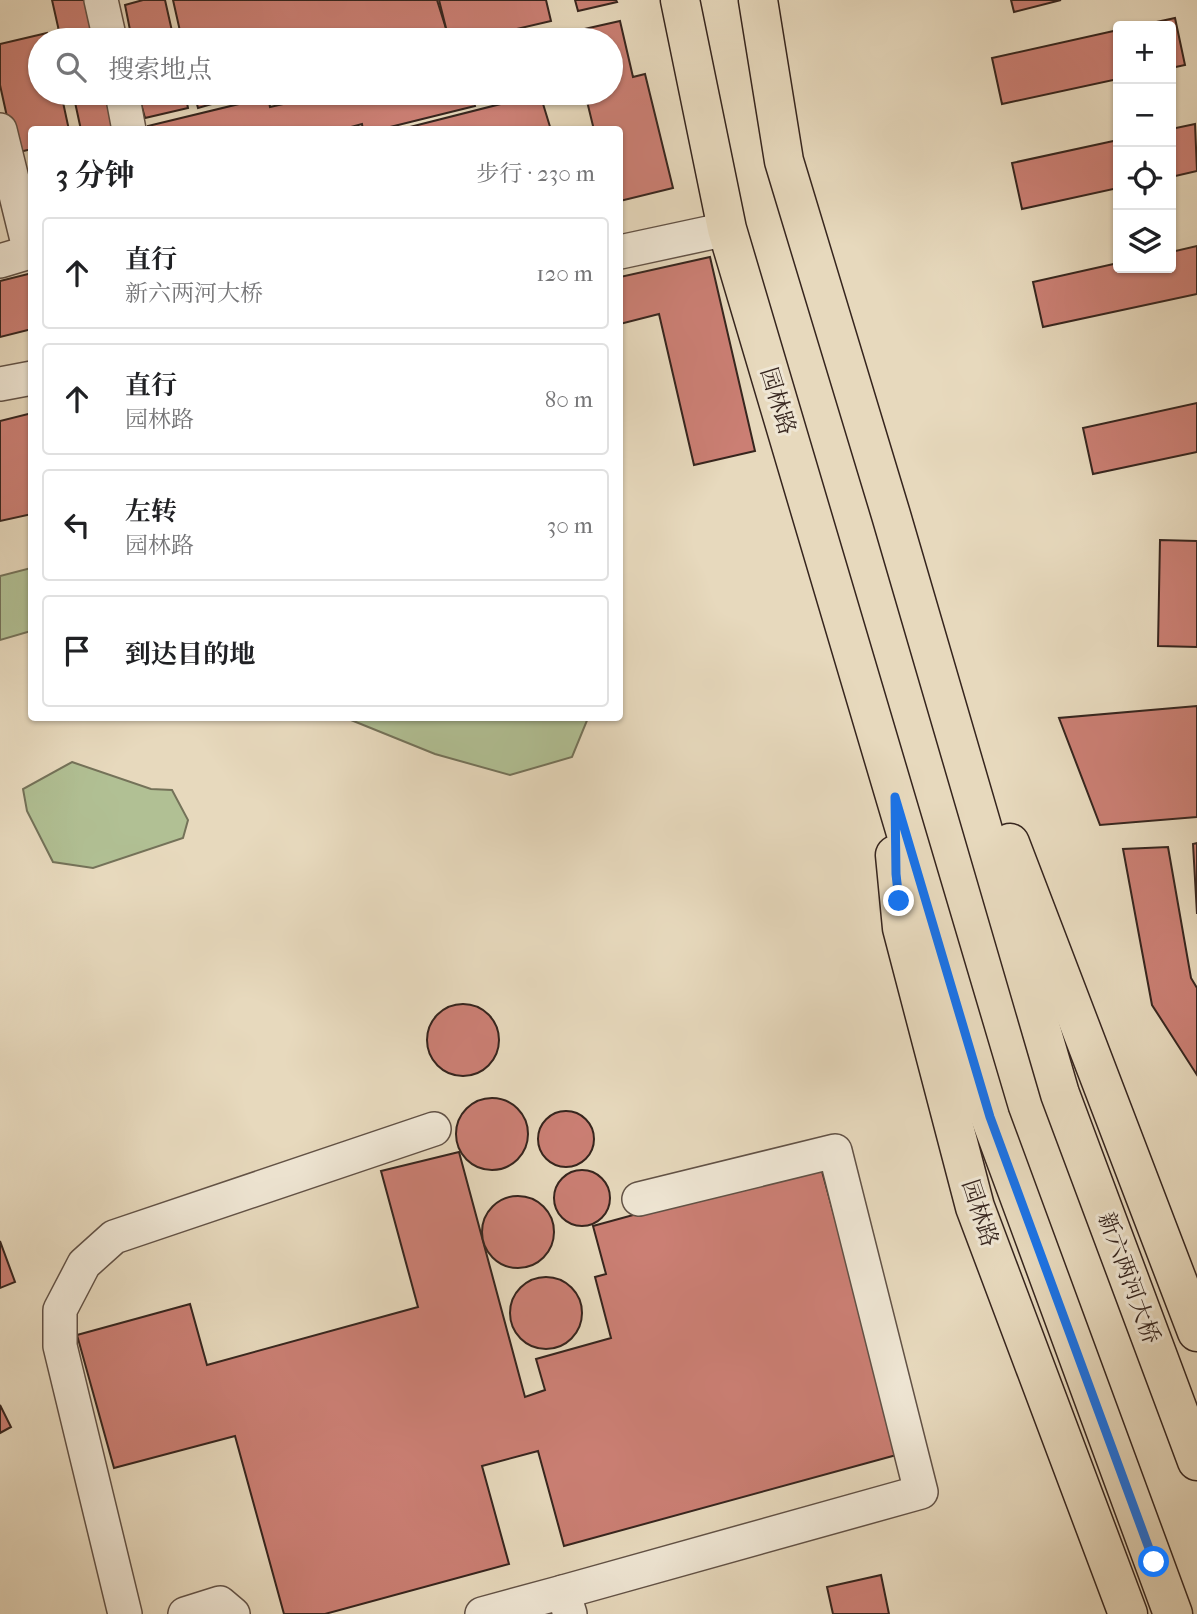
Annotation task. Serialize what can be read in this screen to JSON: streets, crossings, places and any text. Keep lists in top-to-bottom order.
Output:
{
  "streets": {
    "main road": ["园林路", "新六两河大桥"]
  },
  "page": {
    "map_buttons": ["+", "−"],
    "search": "搜索地点",
    "heading": ["3 分钟", "步行 · 230 m"],
    "list": [
      ["直行", "新六两河大桥", "120 m"],
      ["直行", "园林路", "80 m"],
      ["左转", "园林路", "30 m"],
      "到达目的地"
    ]
  }
}
